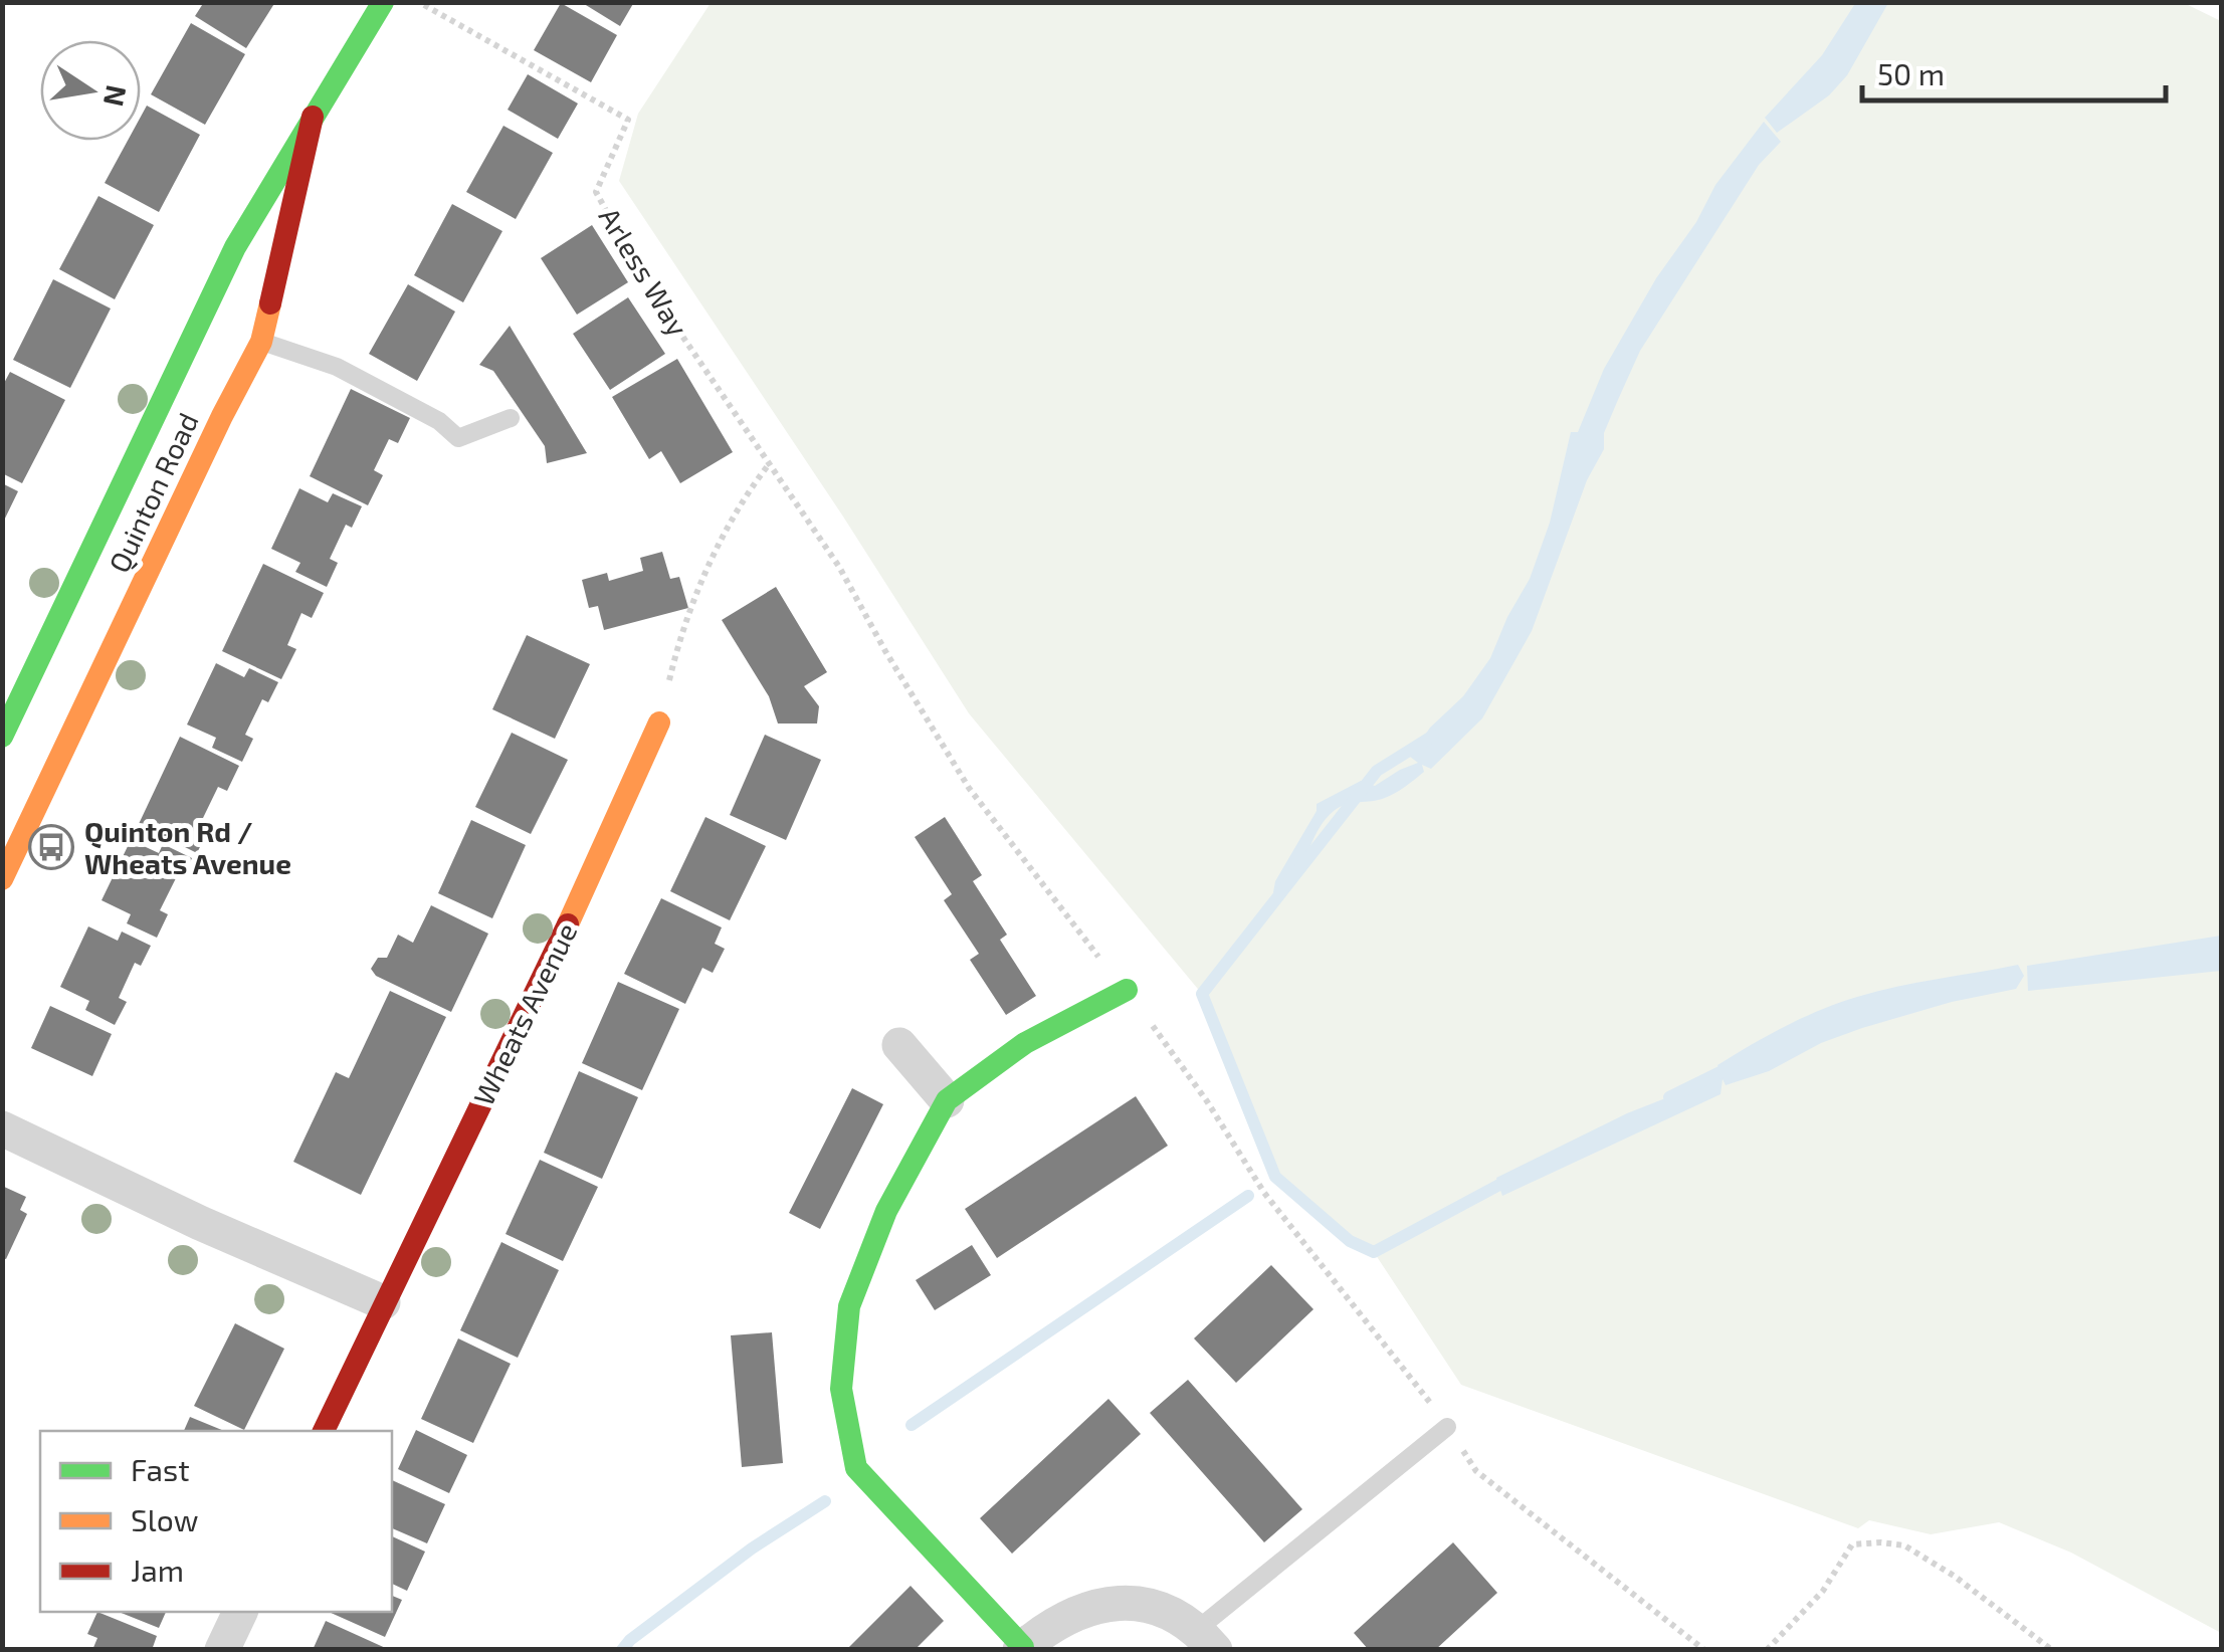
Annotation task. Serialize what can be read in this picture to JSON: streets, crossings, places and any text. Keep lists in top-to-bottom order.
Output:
{
  "streets": {
    "street": ["Quinton Road", "Wheats Avenue"],
    "path": ["Arless Way"]
  },
  "places": {
    "bus stop": ["Quinton Rd / Wheats Avenue"]
  },
  "legend": ["Fast", "Slow", "Jam"],
  "scale_bar": "50 m",
  "north": "right"
}
